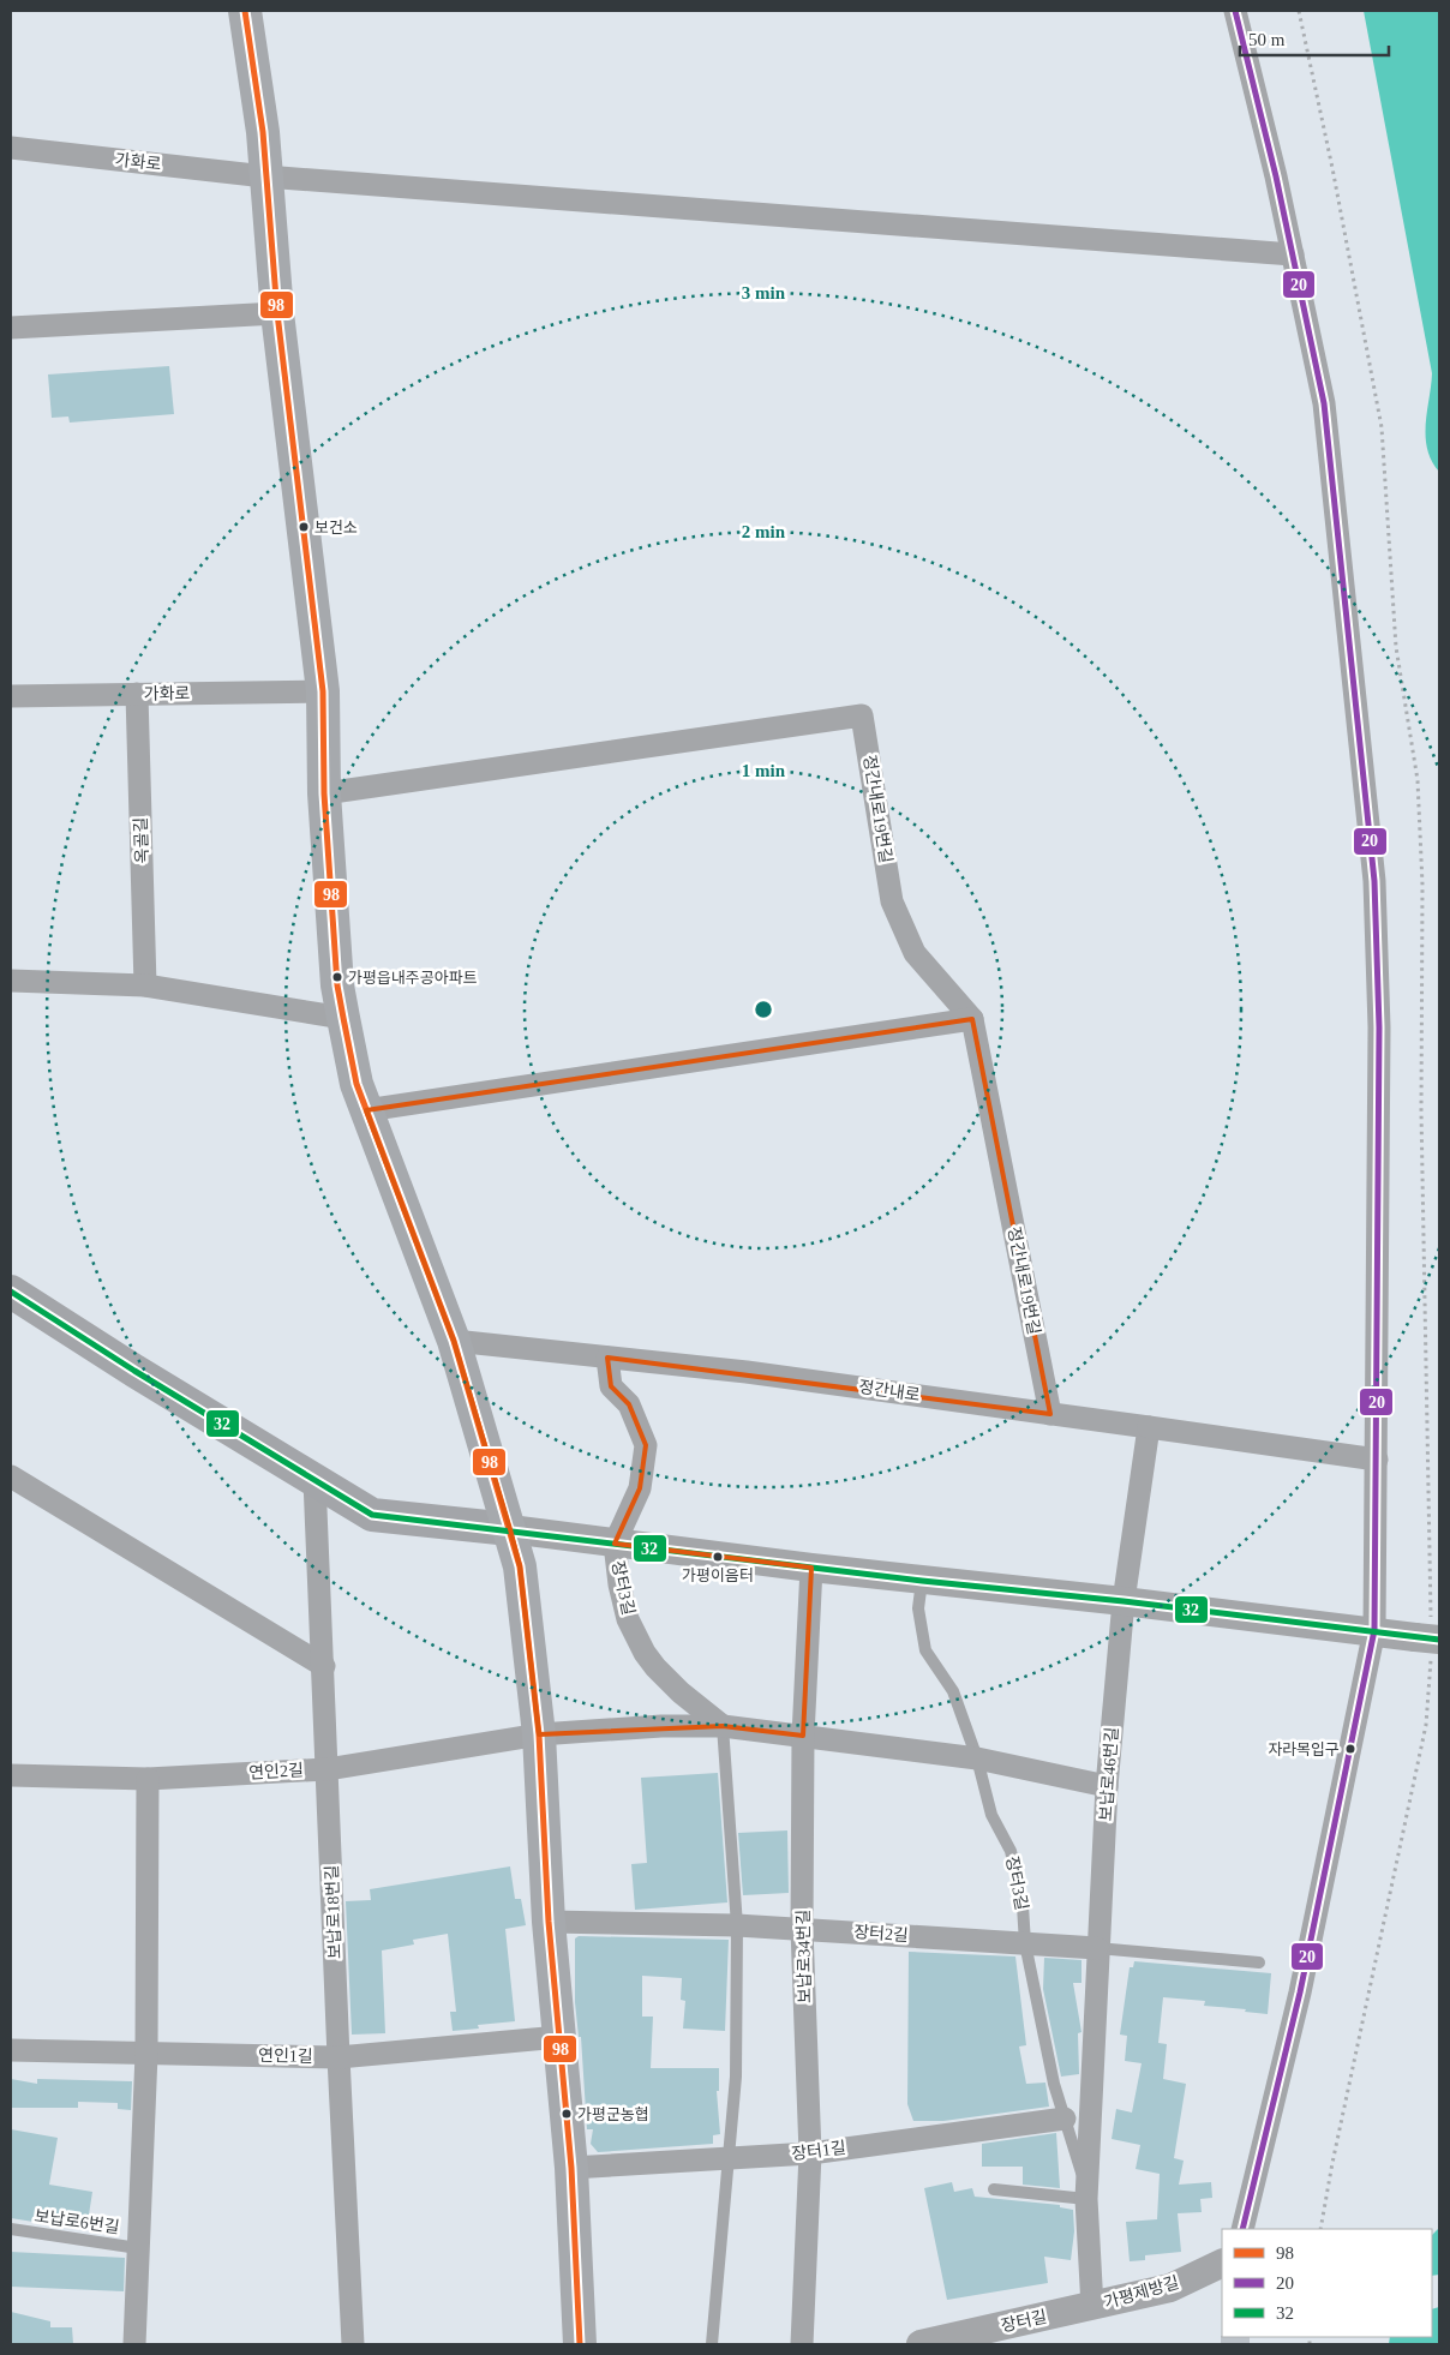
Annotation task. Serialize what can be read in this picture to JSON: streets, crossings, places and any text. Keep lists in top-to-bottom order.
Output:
{
  "streets": {
    "street": [
      "가화로",
      "정간내로19번길",
      "옥골길",
      "정간내로",
      "장터3길",
      "연인2길",
      "보납로46번길",
      "보납로18번길",
      "장터2길",
      "보납로34번길",
      "연인1길",
      "장터1길",
      "가평제방길",
      "장터길"
    ],
    "lane": ["보납로6번길"]
  },
  "crossings": [
    ["가화로", "옥골길"],
    ["정간내로19번길", "정간내로"],
    ["정간내로", "장터3길"],
    ["장터3길", "장터2길"],
    ["연인2길", "보납로18번길"],
    ["보납로46번길", "장터2길"],
    ["보납로46번길", "가평제방길"],
    ["보납로46번길", "장터길"],
    ["보납로18번길", "연인1길"],
    ["장터2길", "보납로34번길"],
    ["보납로34번길", "장터1길"],
    ["가평제방길", "장터길"]
  ],
  "places": [
    "보건소",
    "가평읍내주공아파트",
    "가평이음터",
    "자라목입구",
    "가평군농협"
  ],
  "lines": ["transit line 98", "transit line 20", "transit line 32"],
  "legend": ["98", "20", "32"],
  "scale_bar": "50 m",
  "rings": ["3 min", "2 min", "1 min"]
}
